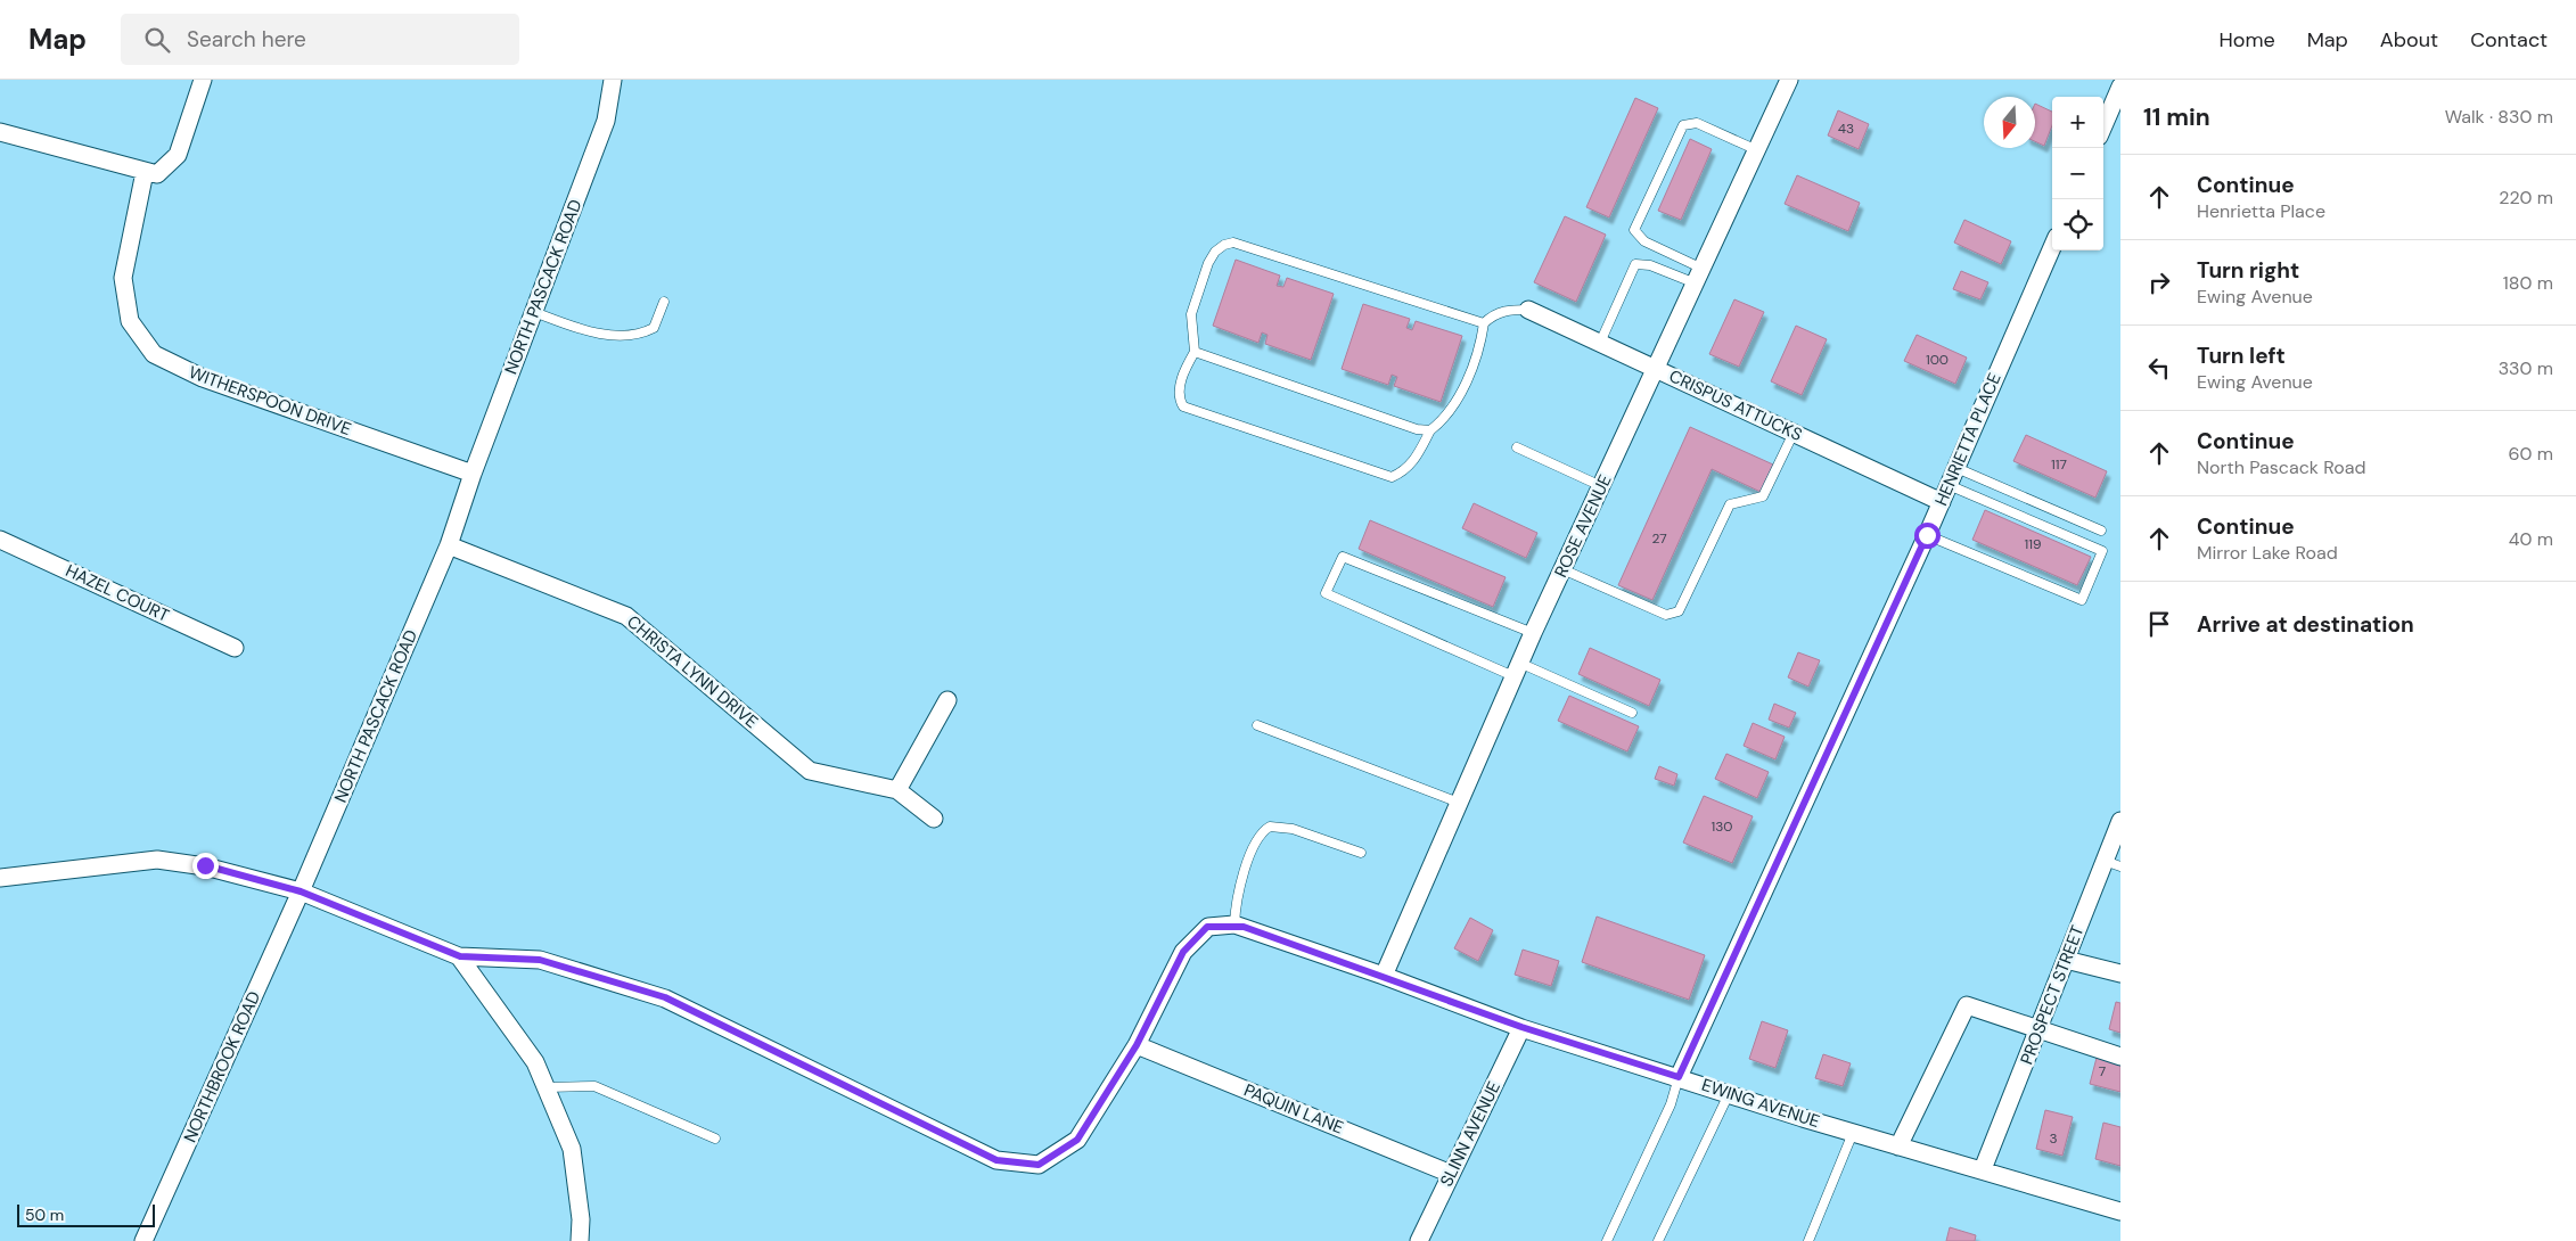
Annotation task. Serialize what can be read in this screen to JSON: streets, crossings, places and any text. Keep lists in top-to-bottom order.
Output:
{
  "streets": {
    "street": [
      "NORTH PASCACK ROAD",
      "WITHERSPOON DRIVE",
      "CRISPUS ATTUCKS",
      "HENRIETTA PLACE",
      "ROSE AVENUE",
      "HAZEL COURT",
      "CHRISTA LYNN DRIVE",
      "PROSPECT STREET",
      "NORTHBROOK ROAD",
      "EWING AVENUE",
      "PAQUIN LANE",
      "SLINN AVENUE"
    ]
  },
  "crossings": [
    ["NORTH PASCACK ROAD", "WITHERSPOON DRIVE"],
    ["NORTH PASCACK ROAD", "CHRISTA LYNN DRIVE"],
    ["NORTH PASCACK ROAD", "NORTHBROOK ROAD"],
    ["CRISPUS ATTUCKS", "HENRIETTA PLACE"],
    ["CRISPUS ATTUCKS", "ROSE AVENUE"],
    ["HENRIETTA PLACE", "EWING AVENUE"],
    ["ROSE AVENUE", "EWING AVENUE"],
    ["PROSPECT STREET", "EWING AVENUE"],
    ["EWING AVENUE", "PAQUIN LANE"],
    ["EWING AVENUE", "SLINN AVENUE"],
    ["PAQUIN LANE", "SLINN AVENUE"]
  ],
  "house_numbers": [
    "43",
    "100",
    "117",
    "27",
    "119",
    "130",
    "7",
    "3"
  ],
  "scale_bar": "50 m",
  "north": "bottom",
  "page": {
    "header": "Map",
    "search": "Search here",
    "nav": [
      "Home",
      "Map",
      "About",
      "Contact"
    ],
    "heading": ["11 min", "Walk · 830 m"],
    "map_buttons": ["+", "−"],
    "list": [
      ["Continue", "Henrietta Place", "220 m"],
      ["Turn right", "Ewing Avenue", "180 m"],
      ["Turn left", "Ewing Avenue", "330 m"],
      ["Continue", "North Pascack Road", "60 m"],
      ["Continue", "Mirror Lake Road", "40 m"],
      "Arrive at destination"
    ],
    "scale": "50 m"
  }
}
